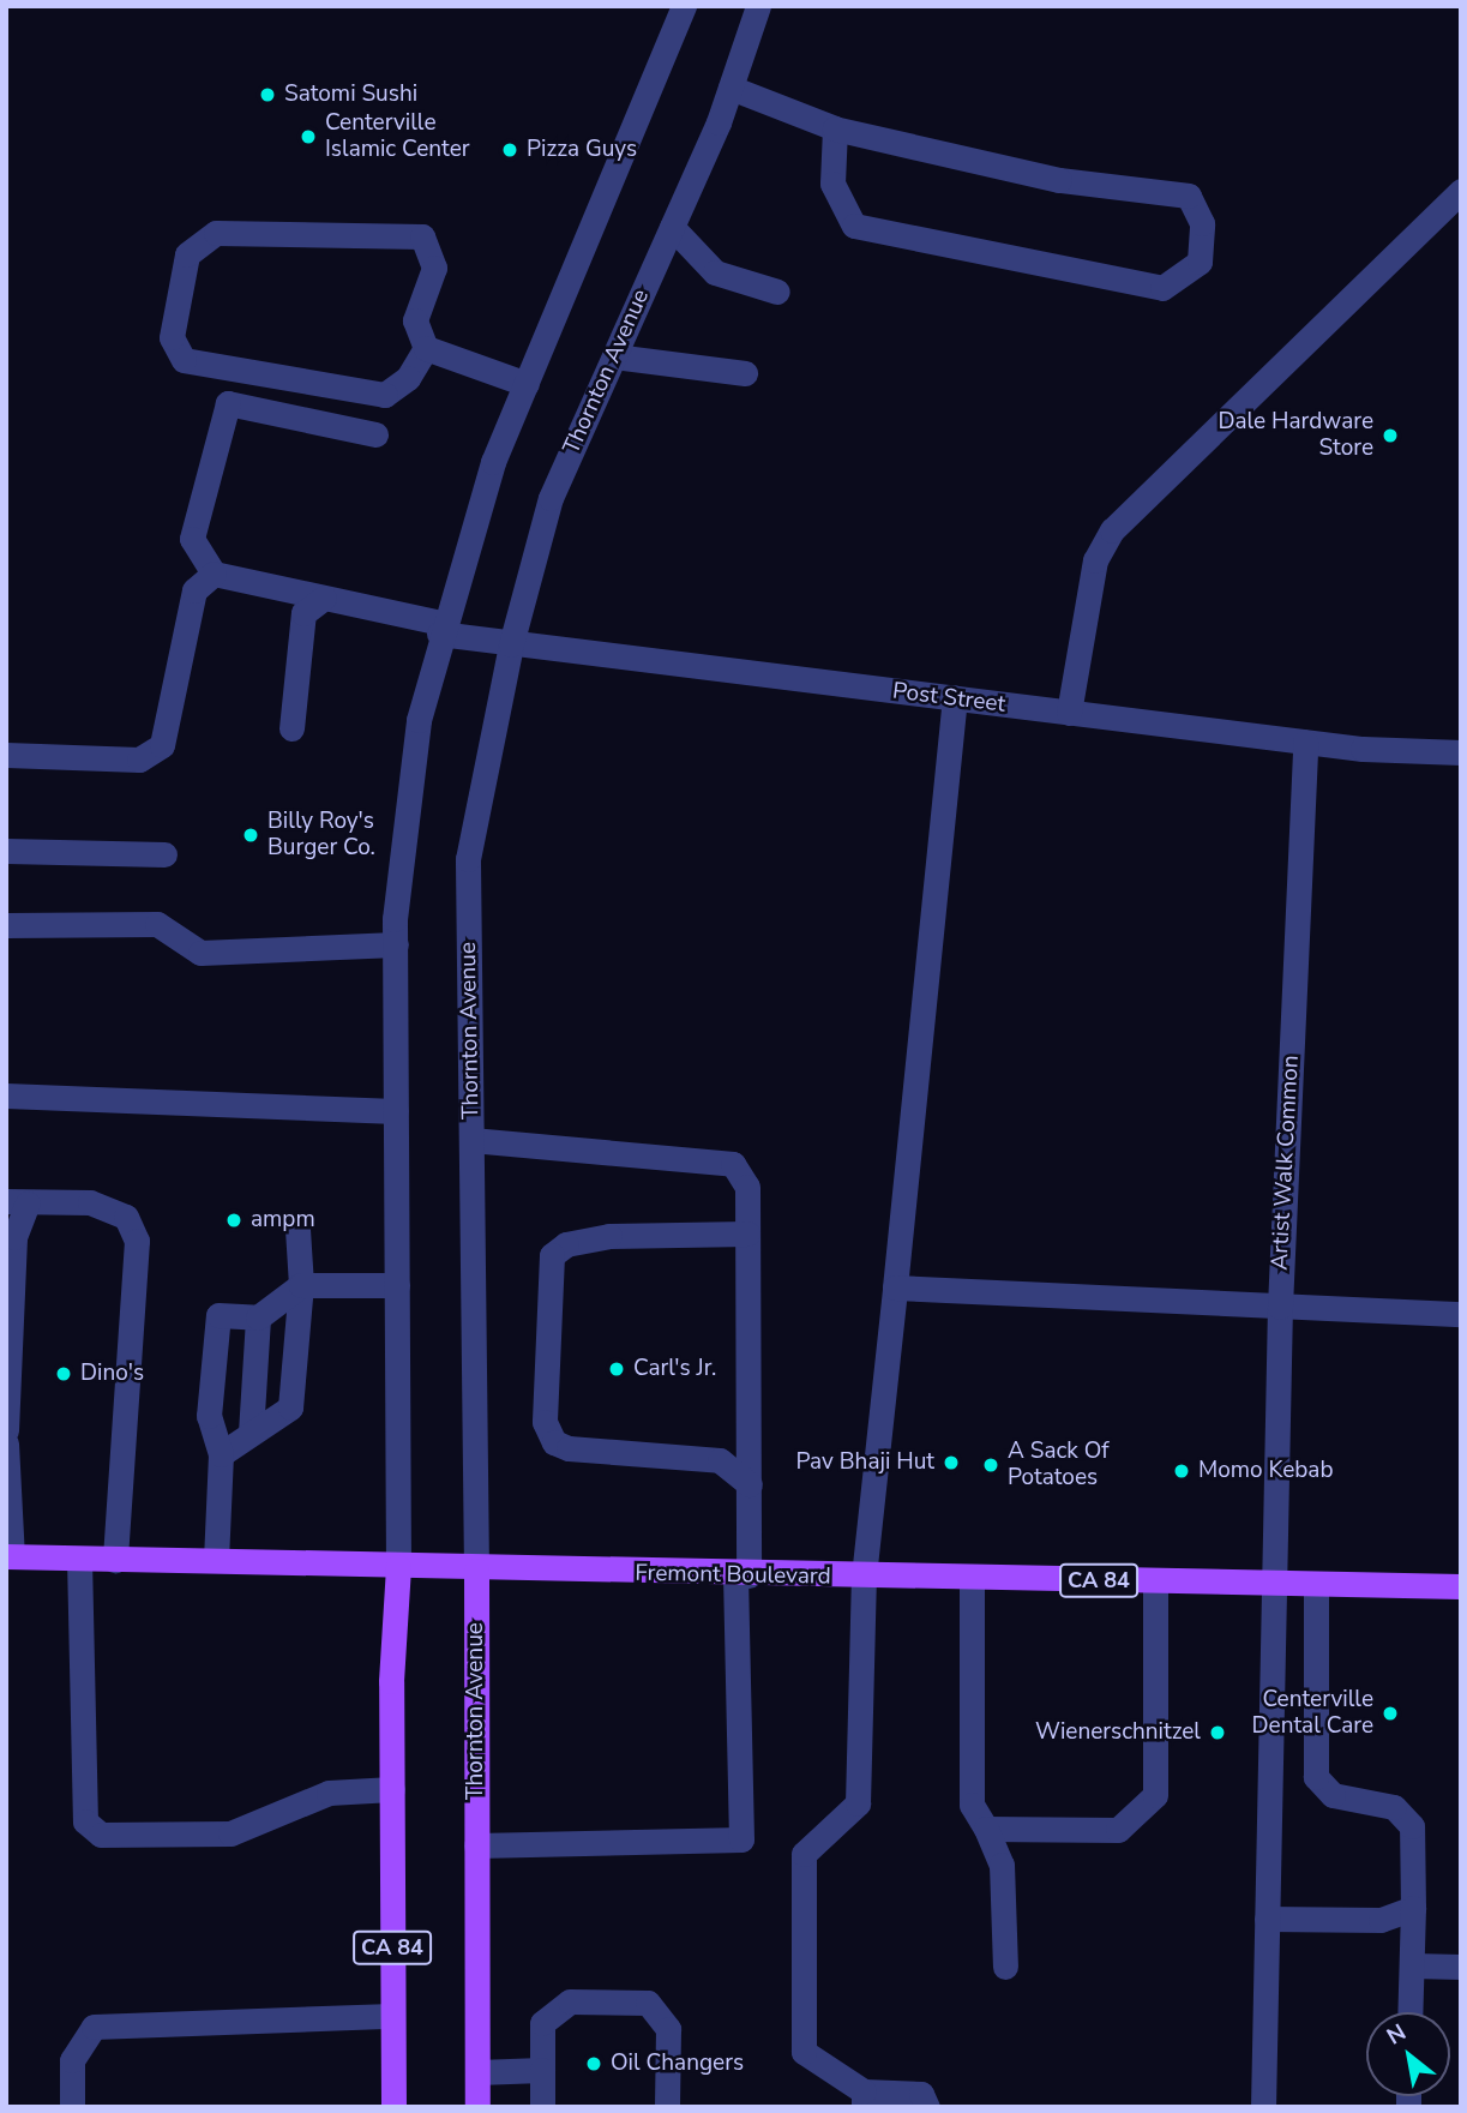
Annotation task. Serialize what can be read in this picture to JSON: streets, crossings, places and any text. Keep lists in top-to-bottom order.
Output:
{
  "streets": {
    "main road": ["Thornton Avenue", "Fremont Boulevard", "CA 84"],
    "street": ["Post Street", "Artist Walk Common"]
  },
  "crossings": [
    ["Thornton Avenue", "Post Street"],
    ["Thornton Avenue", "Fremont Boulevard"],
    ["Post Street", "Artist Walk Common"],
    ["Artist Walk Common", "Fremont Boulevard"],
    ["Fremont Boulevard", "CA 84"]
  ],
  "places": [
    "Satomi Sushi",
    "Centerville Islamic Center",
    "Pizza Guys",
    "Dale Hardware Store",
    "Billy Roy's Burger Co.",
    "ampm",
    "Carl's Jr.",
    "Dino's",
    "Pav Bhaji Hut",
    "A Sack Of Potatoes",
    "Momo Kebab",
    "Centerville Dental Care",
    "Wienerschnitzel",
    "Oil Changers"
  ],
  "north": "top left"
}
